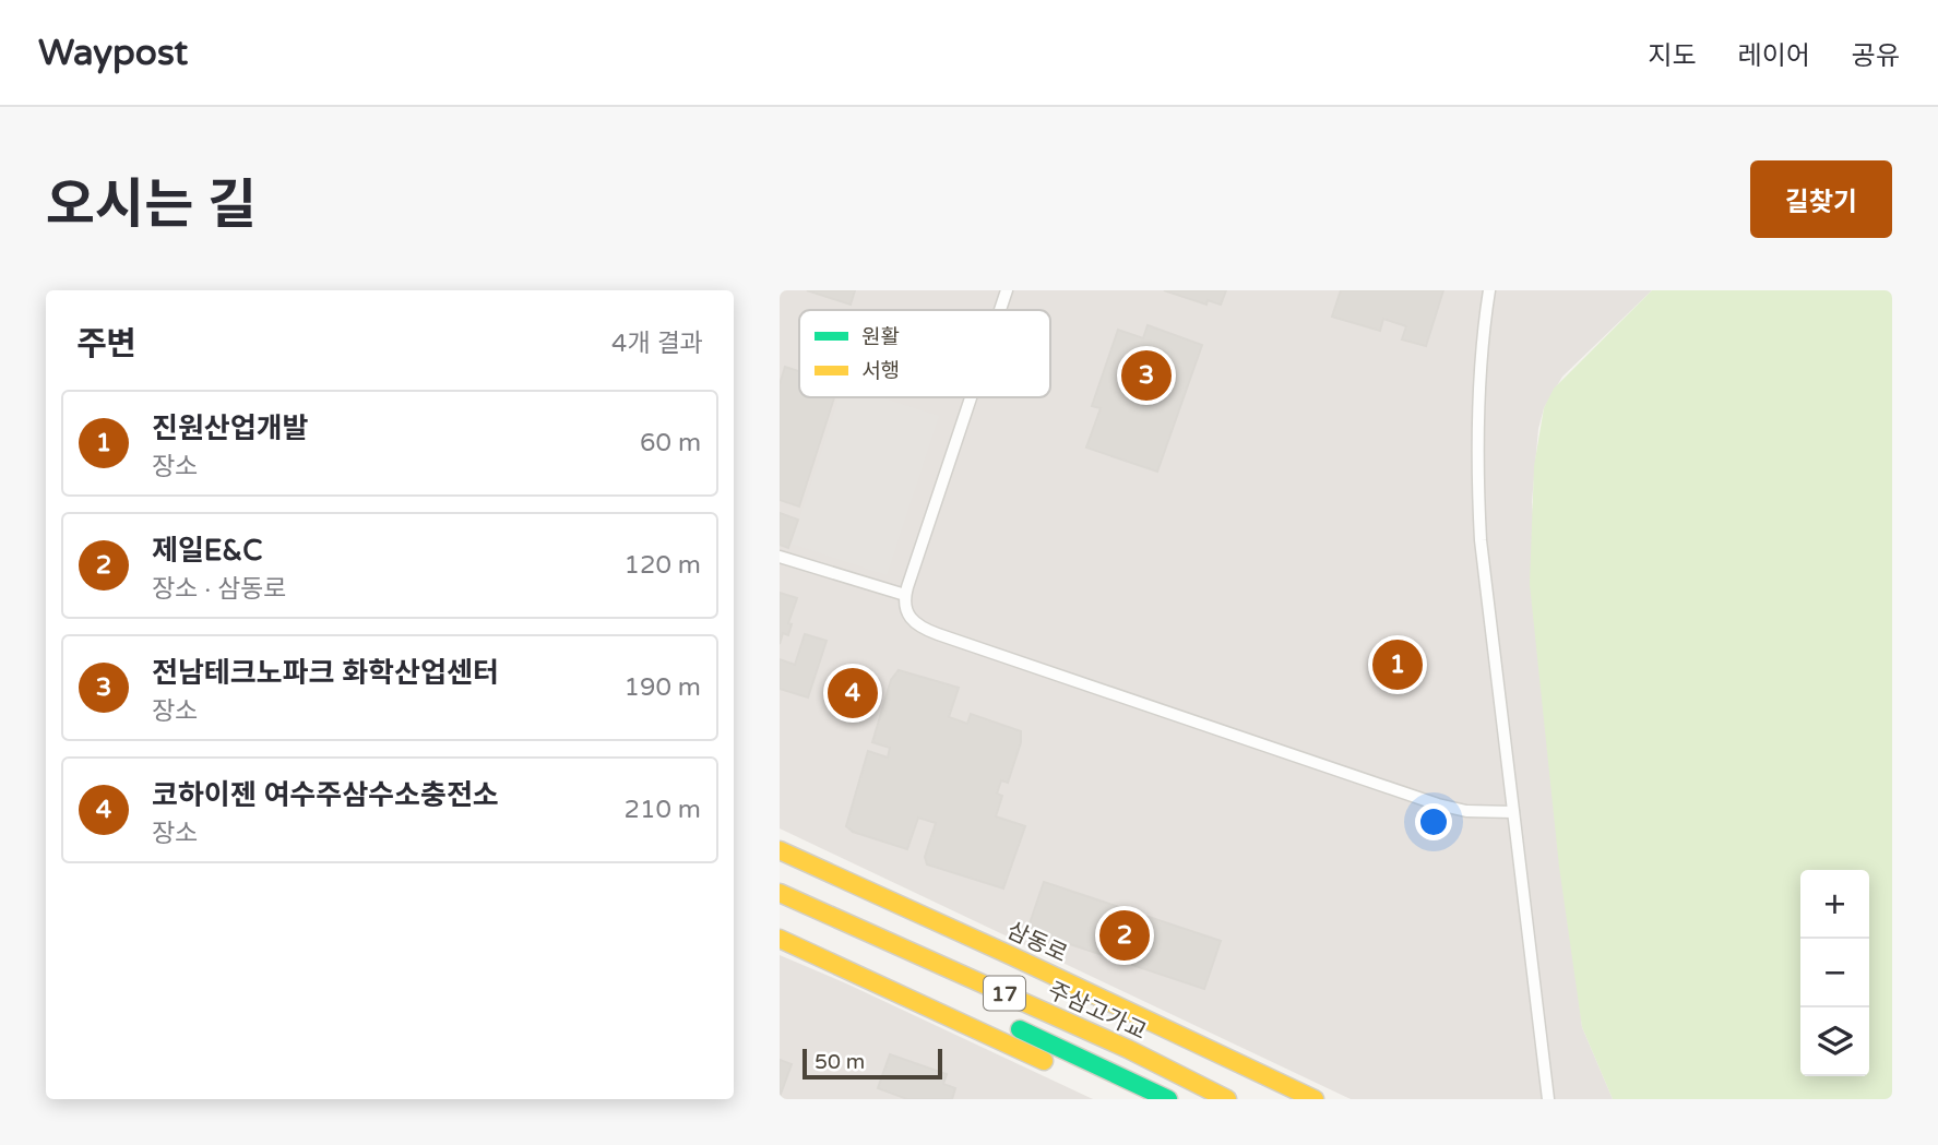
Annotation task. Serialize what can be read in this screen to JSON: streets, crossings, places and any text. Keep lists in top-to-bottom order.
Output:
{
  "streets": {
    "main road": ["삼동로", "17", "주삼고가교"]
  },
  "legend": ["원활", "서행"],
  "scale_bar": "50 m",
  "page": {
    "header": "Waypost",
    "nav": ["지도", "레이어", "공유"],
    "title": "오시는 길",
    "buttons": "길찾기",
    "heading": ["주변", "4개 결과"],
    "pins": [
      "3",
      "1",
      "4",
      "2"
    ],
    "list": [
      {
        "mark": "1",
        "name": "진원산업개발",
        "note": "장소",
        "value": "60 m"
      },
      {
        "mark": "2",
        "name": "제일E&C",
        "note": "장소 · 삼동로",
        "value": "120 m"
      },
      {
        "mark": "3",
        "name": "전남테크노파크 화학산업센터",
        "note": "장소",
        "value": "190 m"
      },
      {
        "mark": "4",
        "name": "코하이젠 여수주삼수소충전소",
        "note": "장소",
        "value": "210 m"
      }
    ],
    "map_buttons": ["+", "−"],
    "scale": "50 m"
  }
}
